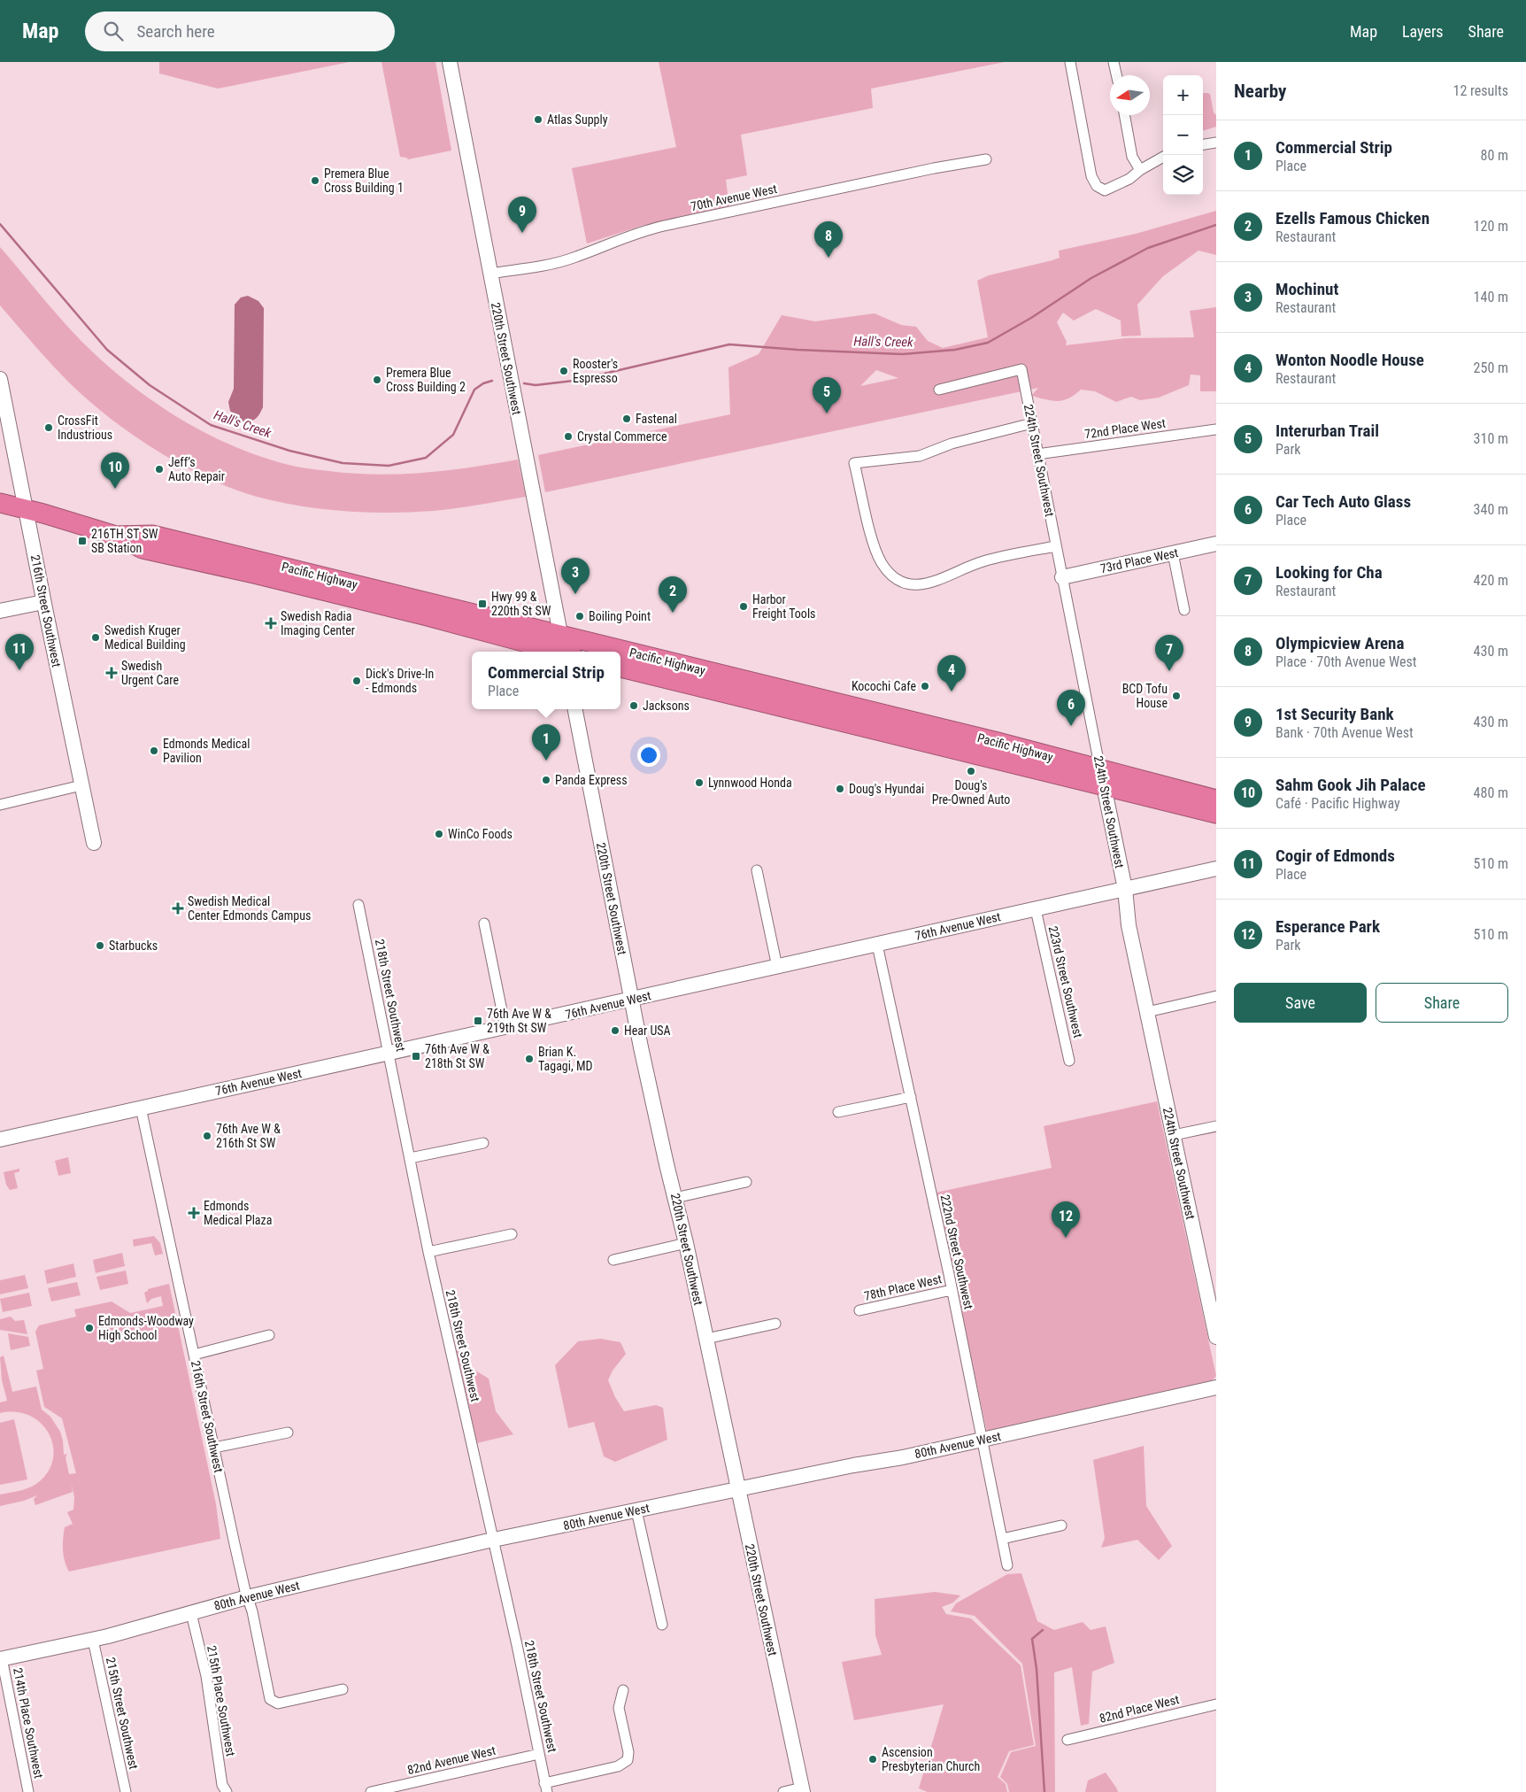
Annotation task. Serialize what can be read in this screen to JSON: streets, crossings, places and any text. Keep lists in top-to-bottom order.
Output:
{
  "streets": {
    "highway": ["Pacific Highway"],
    "street": [
      "70th Avenue West",
      "220th Street Southwest",
      "72nd Place West",
      "224th Street Southwest",
      "73rd Place West",
      "216th Street Southwest",
      "76th Avenue West",
      "223rd Street Southwest",
      "218th Street Southwest",
      "222nd Street Southwest",
      "78th Place West",
      "80th Avenue West",
      "215th Place Southwest",
      "82nd Place West",
      "215th Street Southwest",
      "214th Place Southwest",
      "82nd Avenue West"
    ]
  },
  "crossings": [
    ["70th Avenue West", "220th Street Southwest"],
    ["220th Street Southwest", "Pacific Highway"],
    ["220th Street Southwest", "76th Avenue West"],
    ["220th Street Southwest", "80th Avenue West"],
    ["72nd Place West", "224th Street Southwest"],
    ["224th Street Southwest", "73rd Place West"],
    ["224th Street Southwest", "Pacific Highway"],
    ["224th Street Southwest", "76th Avenue West"],
    ["Pacific Highway", "216th Street Southwest"],
    ["216th Street Southwest", "76th Avenue West"],
    ["216th Street Southwest", "80th Avenue West"],
    ["76th Avenue West", "223rd Street Southwest"],
    ["76th Avenue West", "218th Street Southwest"],
    ["76th Avenue West", "222nd Street Southwest"],
    ["218th Street Southwest", "80th Avenue West"],
    ["218th Street Southwest", "82nd Avenue West"],
    ["222nd Street Southwest", "78th Place West"],
    ["222nd Street Southwest", "80th Avenue West"],
    ["80th Avenue West", "215th Place Southwest"],
    ["80th Avenue West", "215th Street Southwest"],
    ["80th Avenue West", "214th Place Southwest"]
  ],
  "water": ["Hall's Creek"],
  "places": {
    "other": [
      "Atlas Supply",
      "Premera Blue Cross Building 1",
      "Rooster's Espresso",
      "Premera Blue Cross Building 2",
      "Fastenal",
      "CrossFit Industrious",
      "Crystal Commerce",
      "Jeff’s Auto Repair",
      "Harbor Freight Tools",
      "Boiling Point",
      "Swedish Kruger Medical Building",
      "Dick's Drive-In - Edmonds",
      "Kocochi Cafe",
      "BCD Tofu House",
      "Jacksons",
      "Edmonds Medical Pavilion",
      "Doug's Pre-Owned Auto",
      "Panda Express",
      "Lynnwood Honda",
      "Doug's Hyundai",
      "WinCo Foods",
      "Starbucks",
      "Hear USA",
      "Brian K. Tagagi, MD",
      "76th Ave W & 216th St SW",
      "Edmonds-Woodway High School",
      "Ascension Presbyterian Church"
    ],
    "transit": [
      "216TH ST SW SB Station",
      "Hwy 99 & 220th St SW",
      "76th Ave W & 219th St SW",
      "76th Ave W & 218th St SW"
    ],
    "health": [
      "Swedish Radia Imaging Center",
      "Swedish Urgent Care",
      "Swedish Medical Center Edmonds Campus",
      "Edmonds Medical Plaza"
    ]
  },
  "north": "left",
  "page": {
    "header": "Map",
    "search": "Search here",
    "nav": ["Map", "Layers", "Share"],
    "heading": ["Nearby", "12 results"],
    "map_buttons": ["+", "−"],
    "list": [
      {
        "mark": "1",
        "name": "Commercial Strip",
        "note": "Place",
        "value": "80 m"
      },
      {
        "mark": "2",
        "name": "Ezells Famous Chicken",
        "note": "Restaurant",
        "value": "120 m"
      },
      {
        "mark": "3",
        "name": "Mochinut",
        "note": "Restaurant",
        "value": "140 m"
      },
      {
        "mark": "4",
        "name": "Wonton Noodle House",
        "note": "Restaurant",
        "value": "250 m"
      },
      {
        "mark": "5",
        "name": "Interurban Trail",
        "note": "Park",
        "value": "310 m"
      },
      {
        "mark": "6",
        "name": "Car Tech Auto Glass",
        "note": "Place",
        "value": "340 m"
      },
      {
        "mark": "7",
        "name": "Looking for Cha",
        "note": "Restaurant",
        "value": "420 m"
      },
      {
        "mark": "8",
        "name": "Olympicview Arena",
        "note": "Place · 70th Avenue West",
        "value": "430 m"
      },
      {
        "mark": "9",
        "name": "1st Security Bank",
        "note": "Bank · 70th Avenue West",
        "value": "430 m"
      },
      {
        "mark": "10",
        "name": "Sahm Gook Jih Palace",
        "note": "Café · Pacific Highway",
        "value": "480 m"
      },
      {
        "mark": "11",
        "name": "Cogir of Edmonds",
        "note": "Place",
        "value": "510 m"
      },
      {
        "mark": "12",
        "name": "Esperance Park",
        "note": "Park",
        "value": "510 m"
      }
    ],
    "pins": [
      "9",
      "8",
      "5",
      "10",
      "3",
      "2",
      "11",
      "7",
      "4",
      "6",
      "1",
      "12"
    ],
    "popup": ["Commercial Strip", "Place"],
    "buttons": ["Save", "Share"]
  }
}
